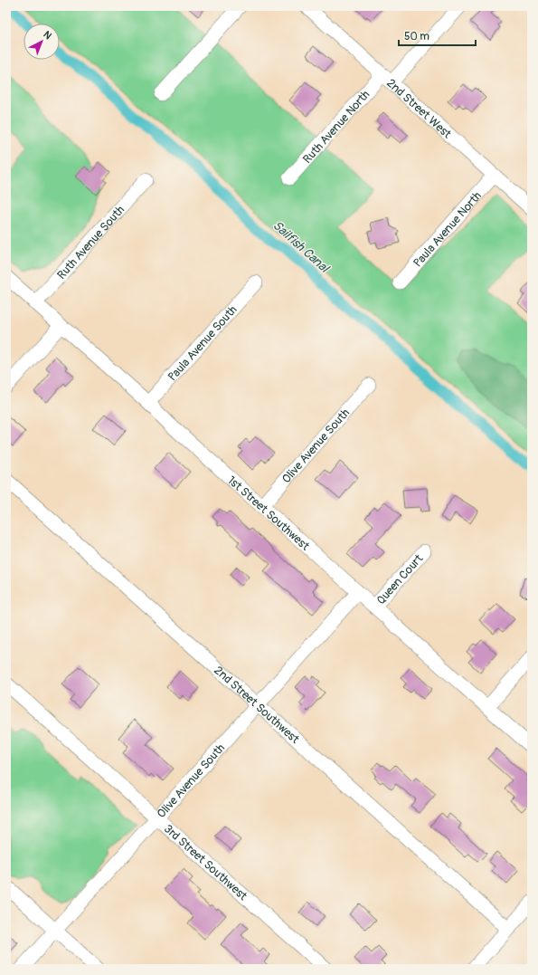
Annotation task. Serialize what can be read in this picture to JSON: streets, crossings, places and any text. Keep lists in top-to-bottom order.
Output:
{
  "streets": {
    "street": [
      "2nd Street West",
      "Ruth Avenue North",
      "Paula Avenue North",
      "Ruth Avenue South",
      "Paula Avenue South",
      "Olive Avenue South",
      "1st Street Southwest",
      "Queen Court",
      "2nd Street Southwest",
      "3rd Street Southwest"
    ]
  },
  "crossings": [
    ["2nd Street West", "Ruth Avenue North"],
    ["2nd Street West", "Paula Avenue North"],
    ["Ruth Avenue South", "1st Street Southwest"],
    ["Paula Avenue South", "1st Street Southwest"],
    ["Olive Avenue South", "1st Street Southwest"],
    ["Olive Avenue South", "2nd Street Southwest"],
    ["Olive Avenue South", "3rd Street Southwest"],
    ["1st Street Southwest", "Queen Court"]
  ],
  "water": ["Sailfish Canal"],
  "scale_bar": "50 m",
  "north": "top right"
}
